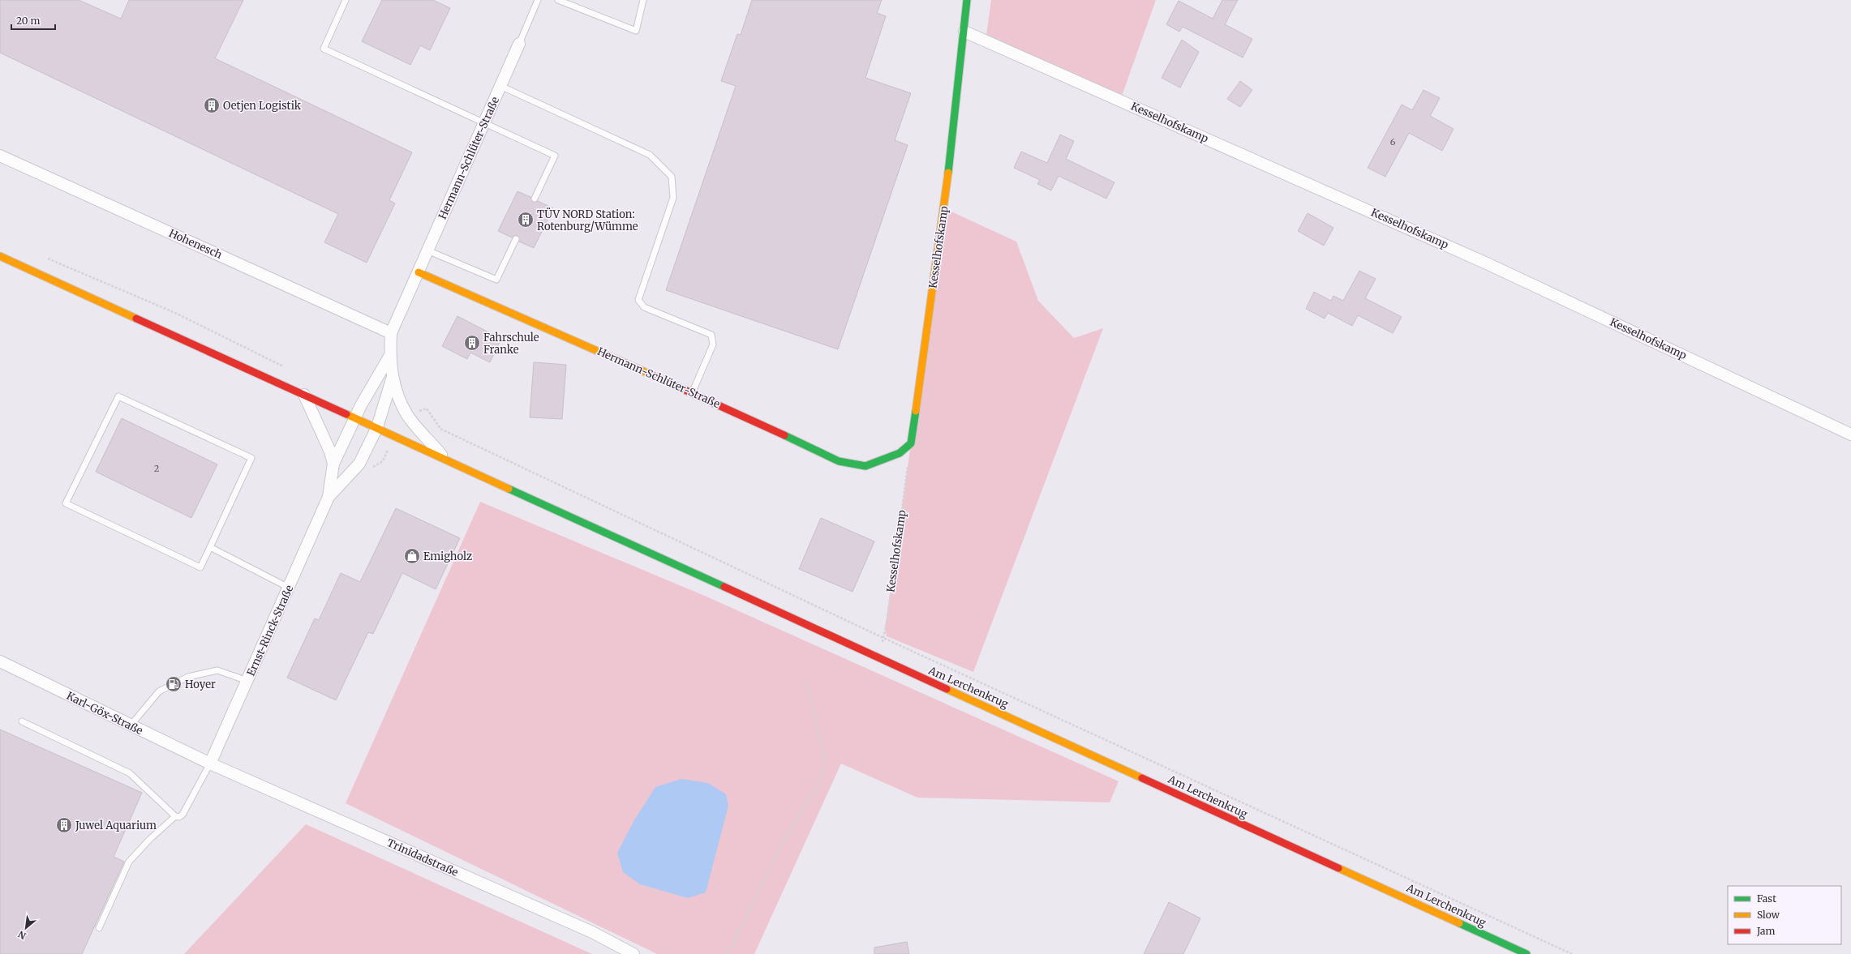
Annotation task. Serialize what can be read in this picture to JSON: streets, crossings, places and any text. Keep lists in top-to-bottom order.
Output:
{
  "streets": {
    "main road": ["Kesselhofskamp", "Hermann-Schlüter-Straße", "Am Lerchenkrug"],
    "street": [
      "Hohenesch",
      "Ernst-Rinck-Straße",
      "Karl-Göx-Straße",
      "Trinidadstraße"
    ]
  },
  "crossings": [
    ["Kesselhofskamp", "Hermann-Schlüter-Straße"],
    ["Kesselhofskamp", "Am Lerchenkrug"],
    ["Hermann-Schlüter-Straße", "Hohenesch"],
    ["Hermann-Schlüter-Straße", "Ernst-Rinck-Straße"],
    ["Hermann-Schlüter-Straße", "Am Lerchenkrug"],
    ["Ernst-Rinck-Straße", "Am Lerchenkrug"],
    ["Ernst-Rinck-Straße", "Karl-Göx-Straße"],
    ["Ernst-Rinck-Straße", "Trinidadstraße"],
    ["Karl-Göx-Straße", "Trinidadstraße"]
  ],
  "places": {
    "building": [
      "Oetjen Logistik",
      "TÜV NORD Station: Rotenburg/Wümme",
      "Fahrschule Franke",
      "Juwel Aquarium"
    ],
    "shop": ["Emigholz"],
    "fuel station": ["Hoyer"]
  },
  "house_numbers": ["6", "2"],
  "legend": ["Fast", "Slow", "Jam"],
  "scale_bar": "20 m",
  "north": "bottom left"
}
